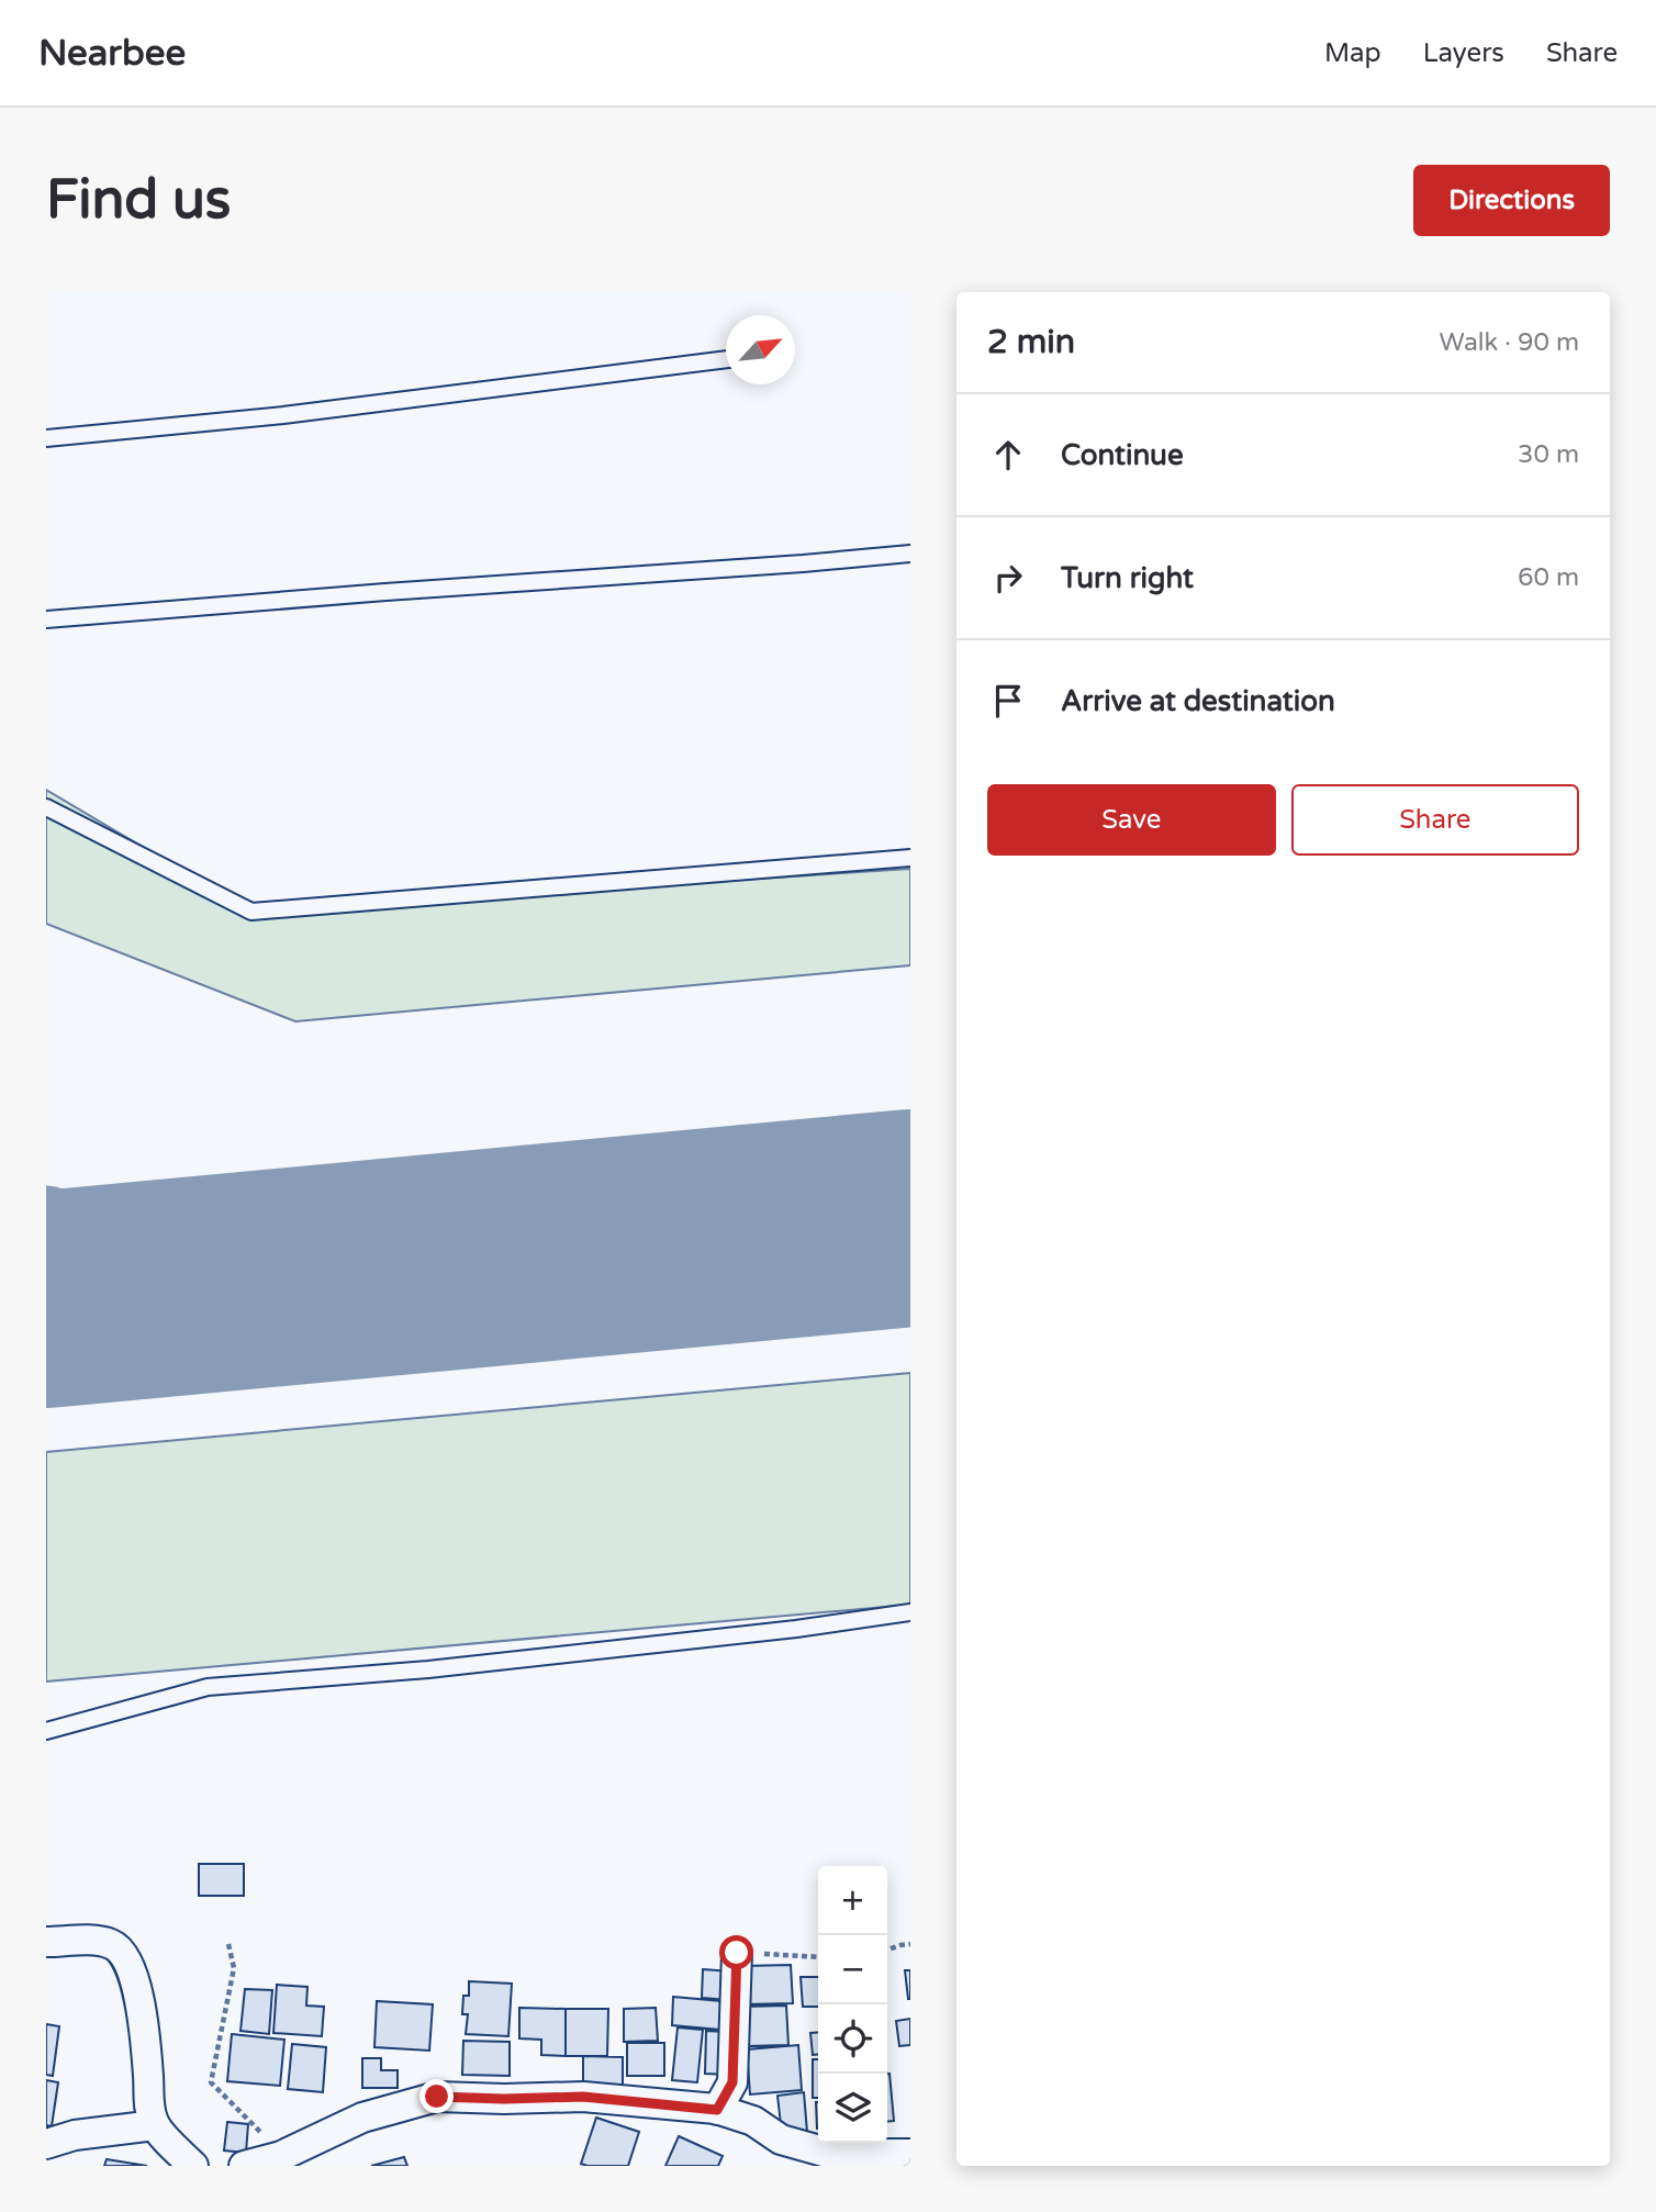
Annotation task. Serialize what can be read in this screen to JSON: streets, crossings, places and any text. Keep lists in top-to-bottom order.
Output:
{
  "north": "top right",
  "page": {
    "header": "Nearbee",
    "nav": ["Map", "Layers", "Share"],
    "buttons": [
      "Directions",
      ["Save", "Share"]
    ],
    "title": "Find us",
    "heading": ["2 min", "Walk · 90 m"],
    "list": [
      ["Continue", "30 m"],
      ["Turn right", "60 m"],
      "Arrive at destination"
    ],
    "map_buttons": ["+", "−"]
  }
}
